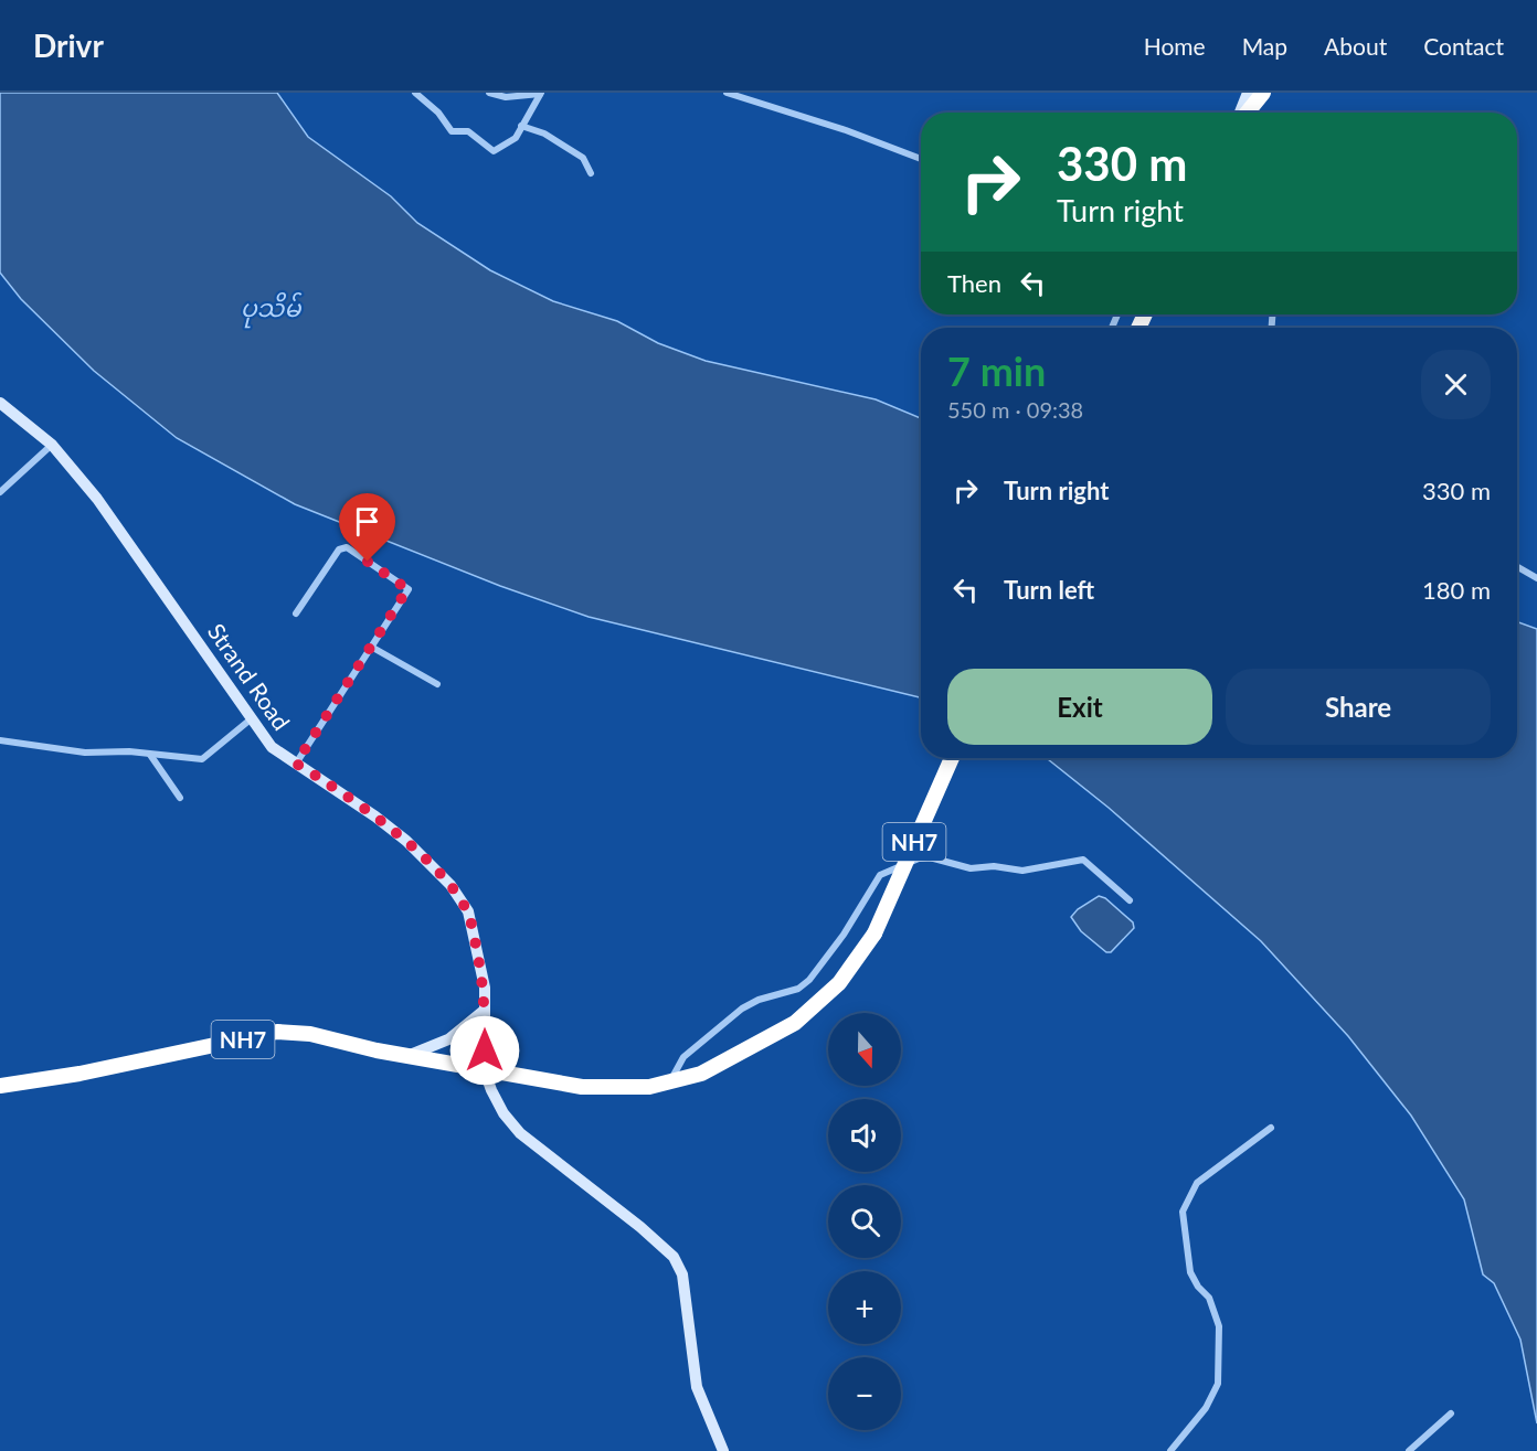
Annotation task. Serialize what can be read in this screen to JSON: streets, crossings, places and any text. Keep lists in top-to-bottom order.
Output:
{
  "streets": {
    "highway": ["NH7"],
    "main road": ["Strand Road"]
  },
  "crossings": [
    ["Strand Road", "NH7"]
  ],
  "water": ["ပုသိမ်"],
  "north": "bottom",
  "page": {
    "header": "Drivr",
    "nav": [
      "Home",
      "Map",
      "About",
      "Contact"
    ],
    "turn": ["330 m", "Turn right"],
    "then": "Then",
    "heading": ["7 min", "550 m · 09:38"],
    "list": [
      {
        "name": "Turn right",
        "value": "330 m"
      },
      {
        "name": "Turn left",
        "value": "180 m"
      }
    ],
    "buttons": ["Exit", "Share"],
    "map_buttons": ["+", "−"]
  }
}
